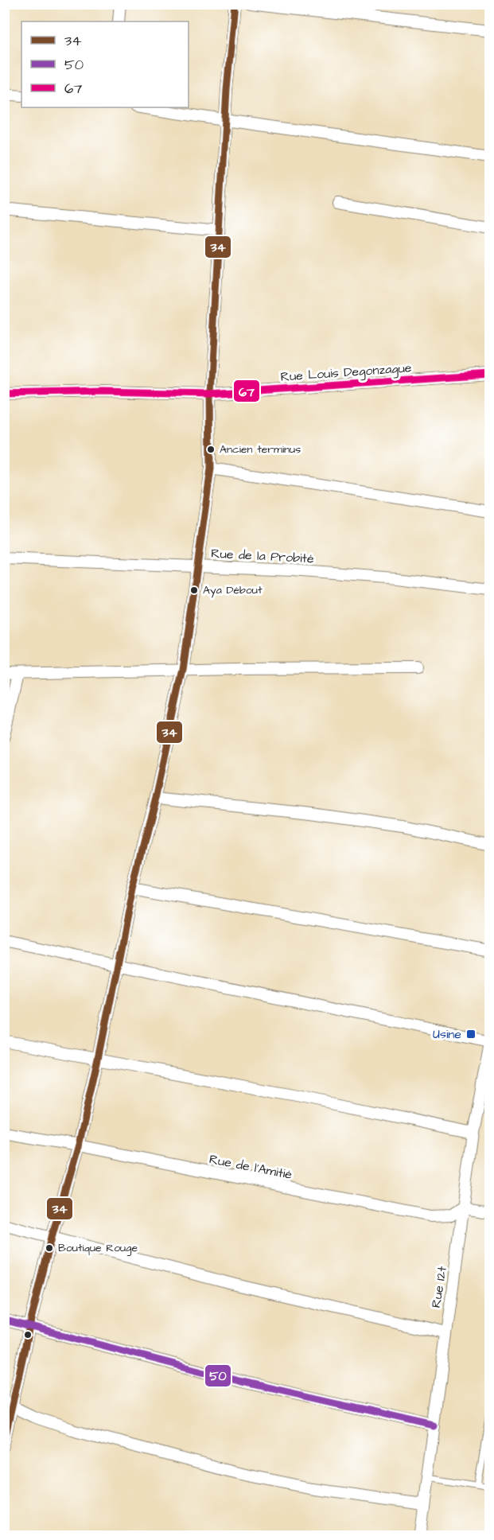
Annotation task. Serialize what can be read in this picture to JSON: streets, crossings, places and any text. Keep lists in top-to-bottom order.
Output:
{
  "streets": {
    "street": [
      "Rue Louis Degonzague",
      "Rue de la Probité",
      "Rue de l'Amitié",
      "Rue I2t"
    ]
  },
  "crossings": [
    ["Rue de l'Amitié", "Rue I2t"]
  ],
  "places": {
    "other": ["Ancien terminus", "Aya Débout", "Boutique Rouge"],
    "transit": ["Usine"]
  },
  "lines": ["transit line 34", "transit line 67", "transit line 50"],
  "legend": ["34", "50", "67"]
}
